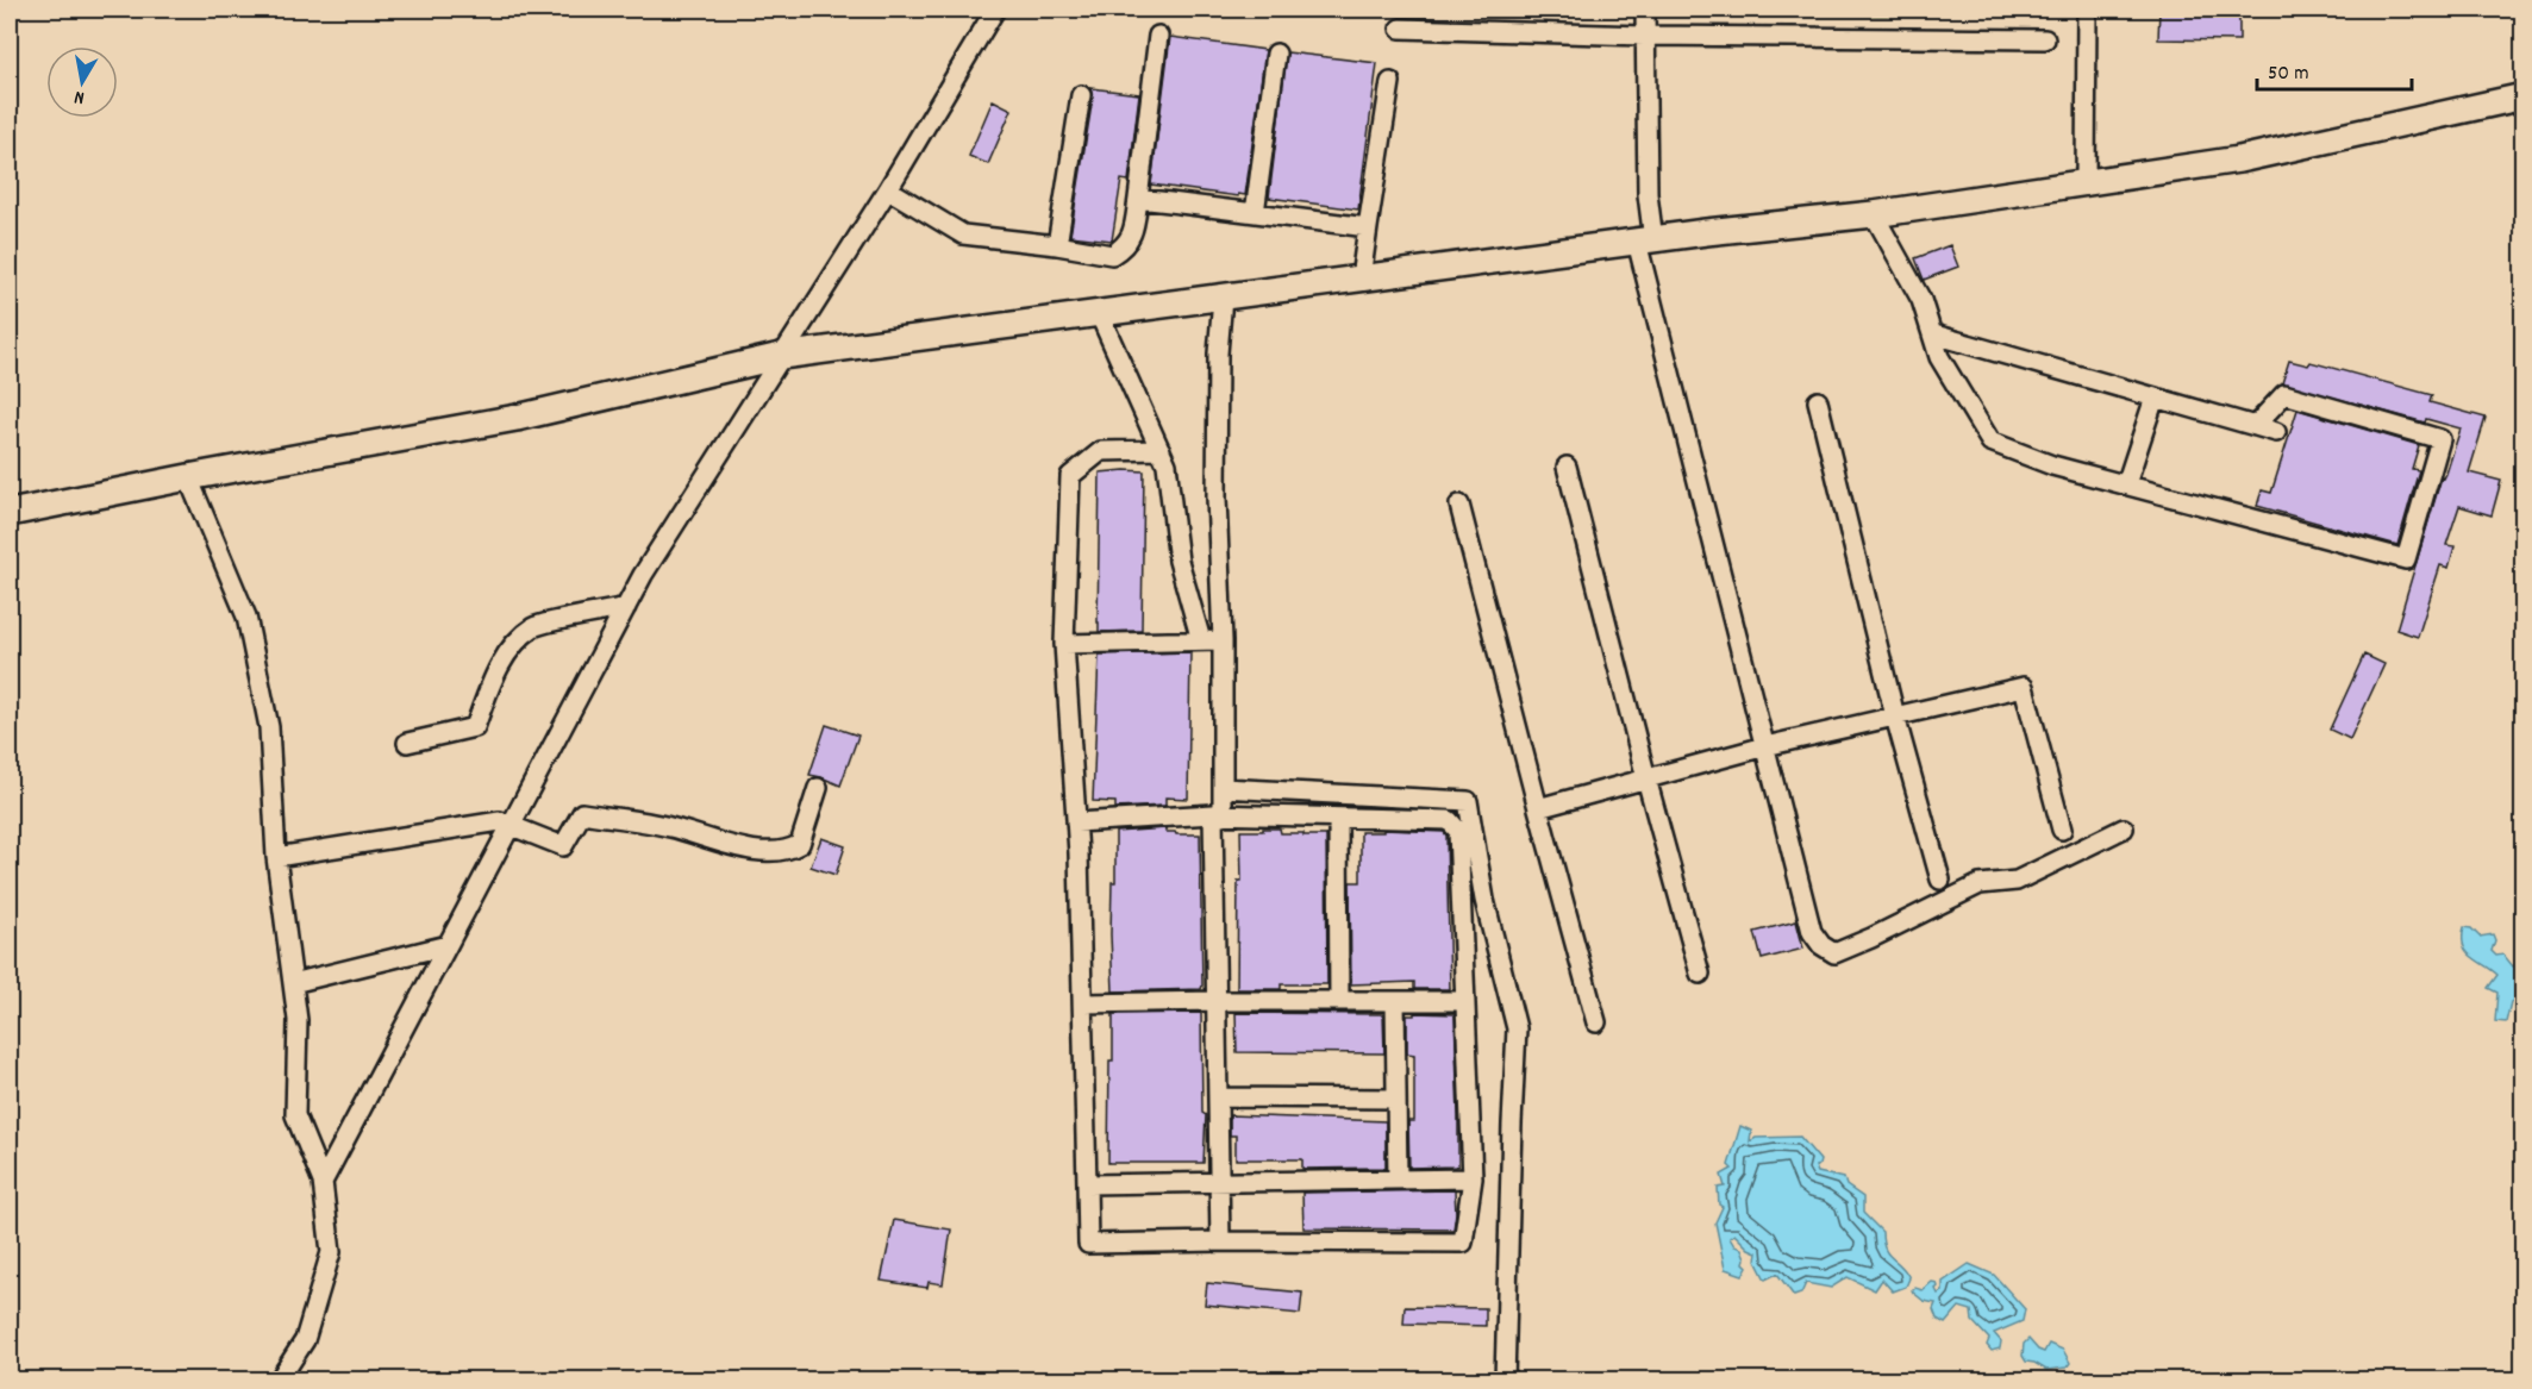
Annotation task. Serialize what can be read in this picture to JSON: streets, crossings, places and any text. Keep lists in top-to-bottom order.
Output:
{
  "scale_bar": "50 m",
  "north": "bottom"
}
